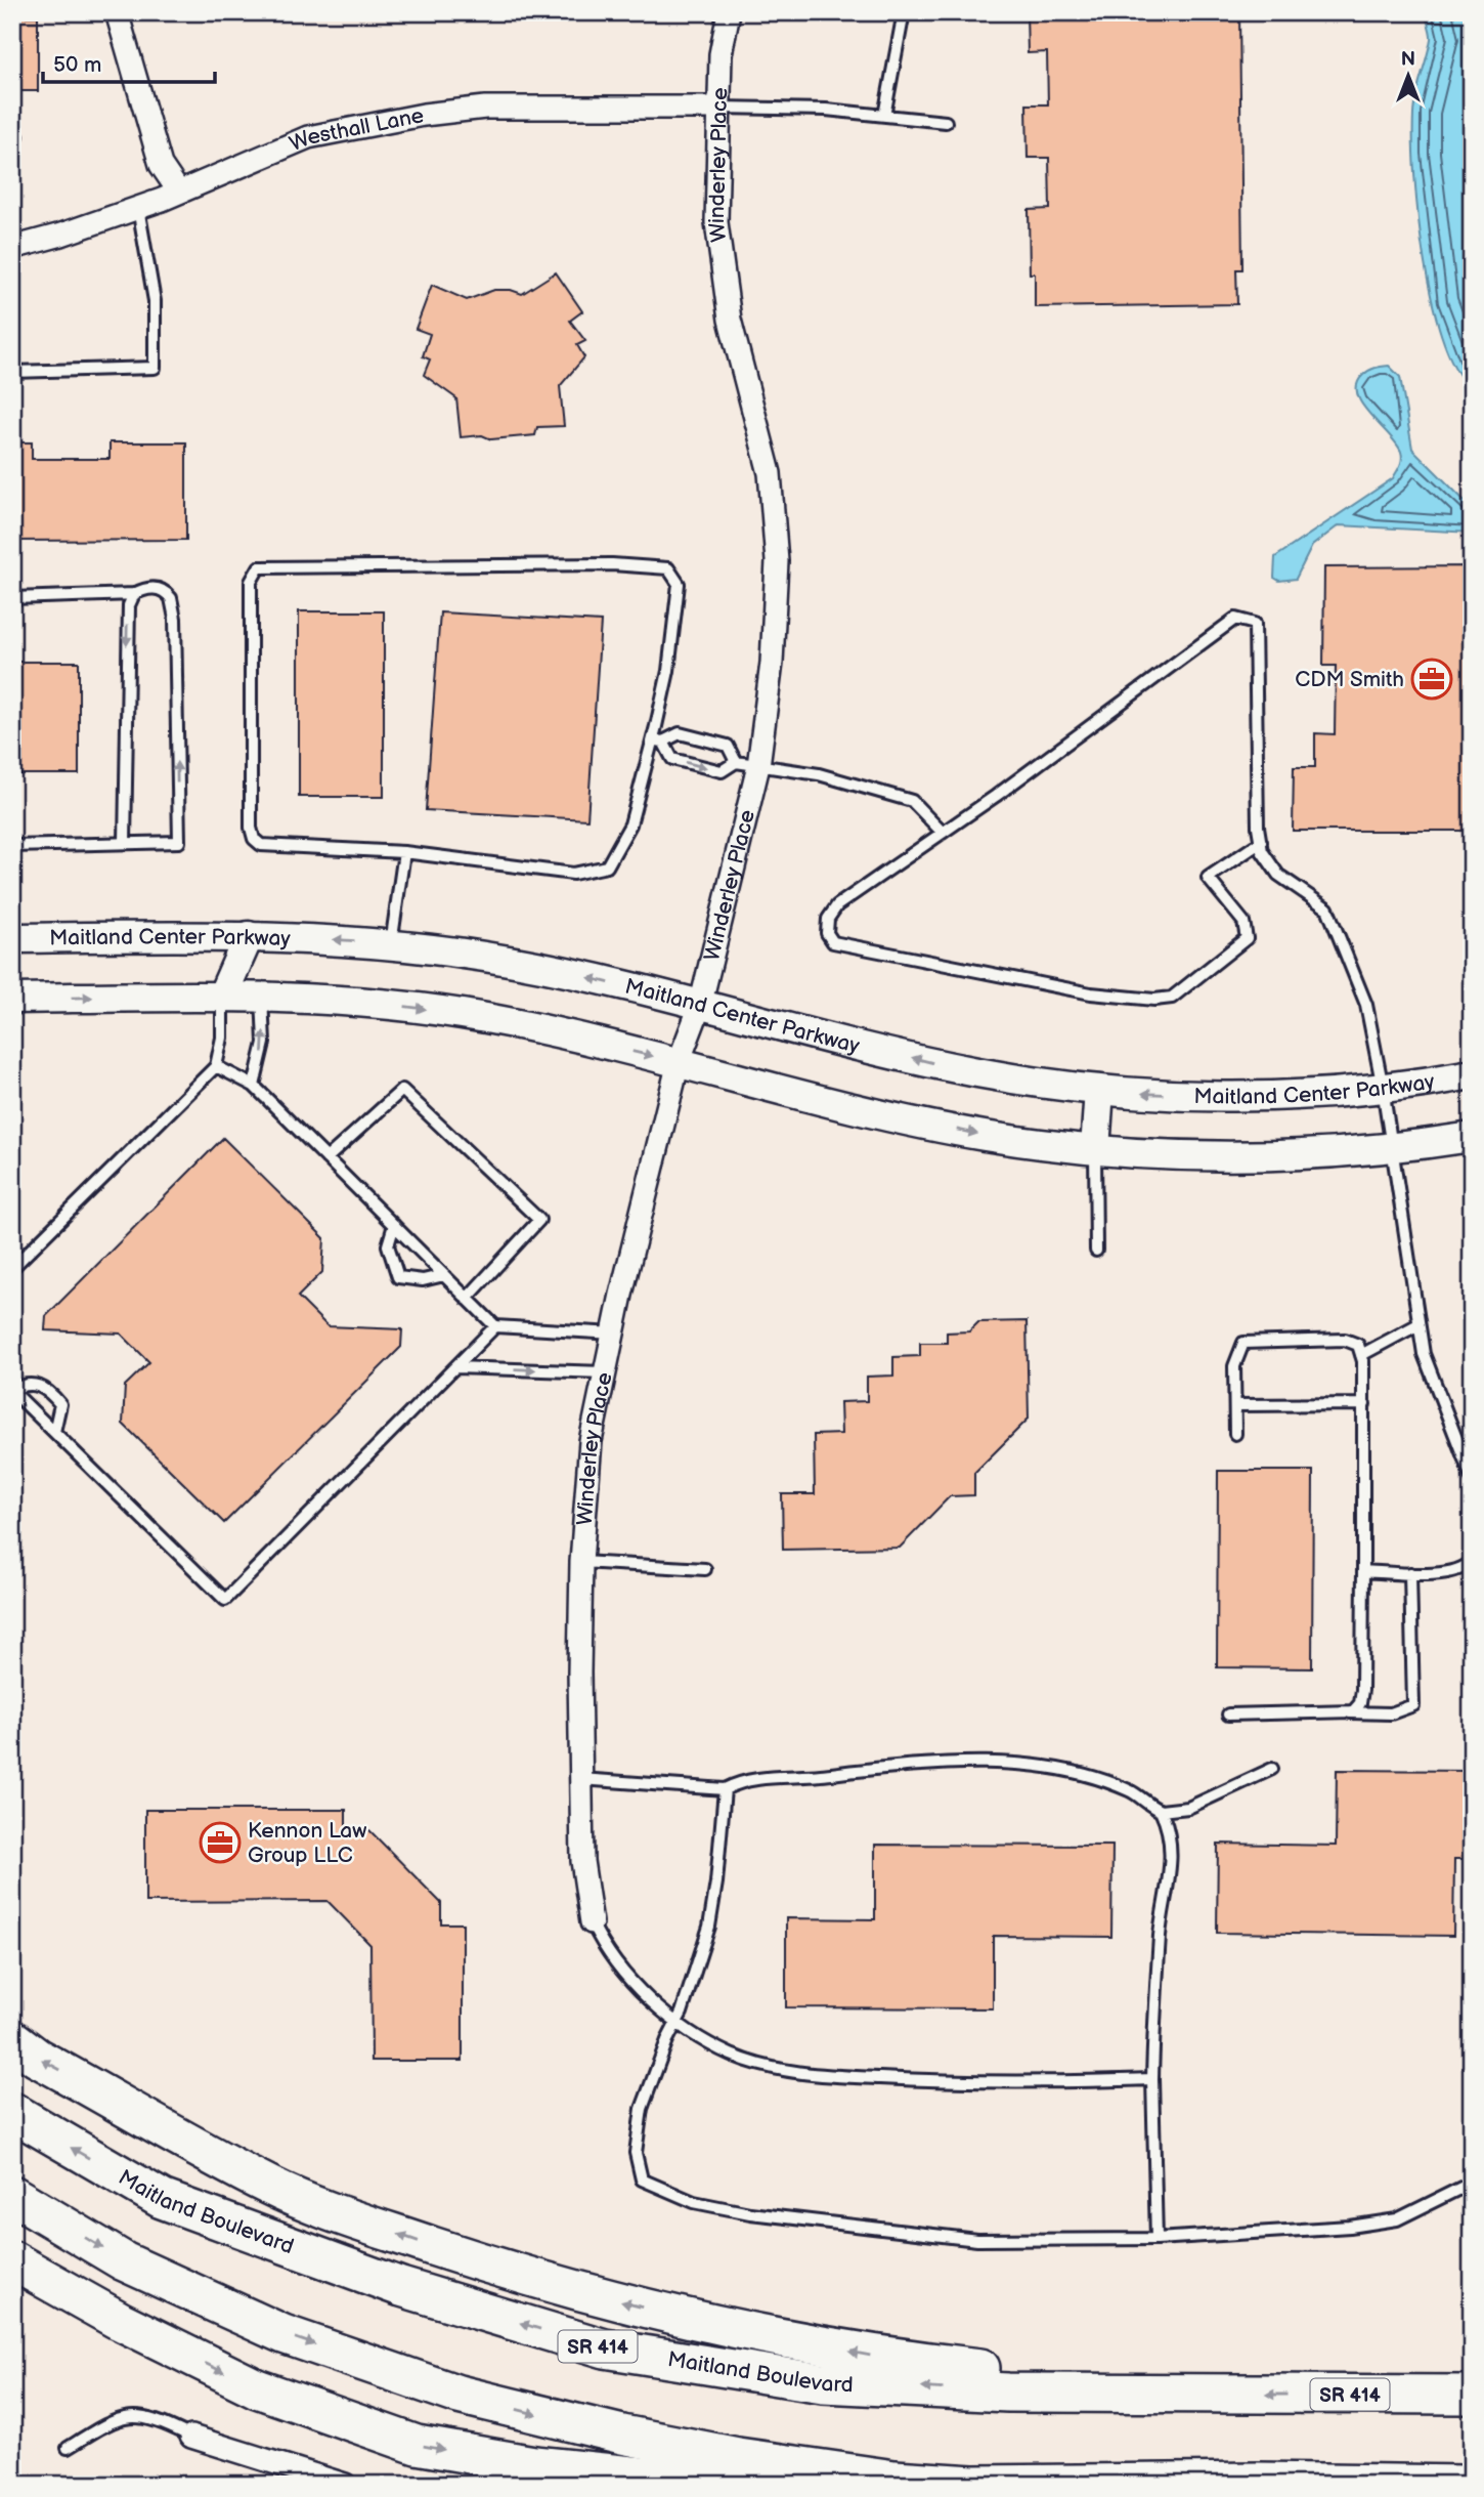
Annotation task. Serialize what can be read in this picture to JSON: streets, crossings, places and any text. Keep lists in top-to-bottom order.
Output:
{
  "streets": {
    "highway": ["Maitland Boulevard", "SR 414"],
    "street": ["Westhall Lane", "Winderley Place", "Maitland Center Parkway"]
  },
  "crossings": [
    ["Westhall Lane", "Winderley Place"],
    ["Winderley Place", "Maitland Center Parkway"]
  ],
  "places": {
    "office": ["CDM Smith", "Kennon Law Group LLC"]
  },
  "scale_bar": "50 m",
  "north": "top"
}
